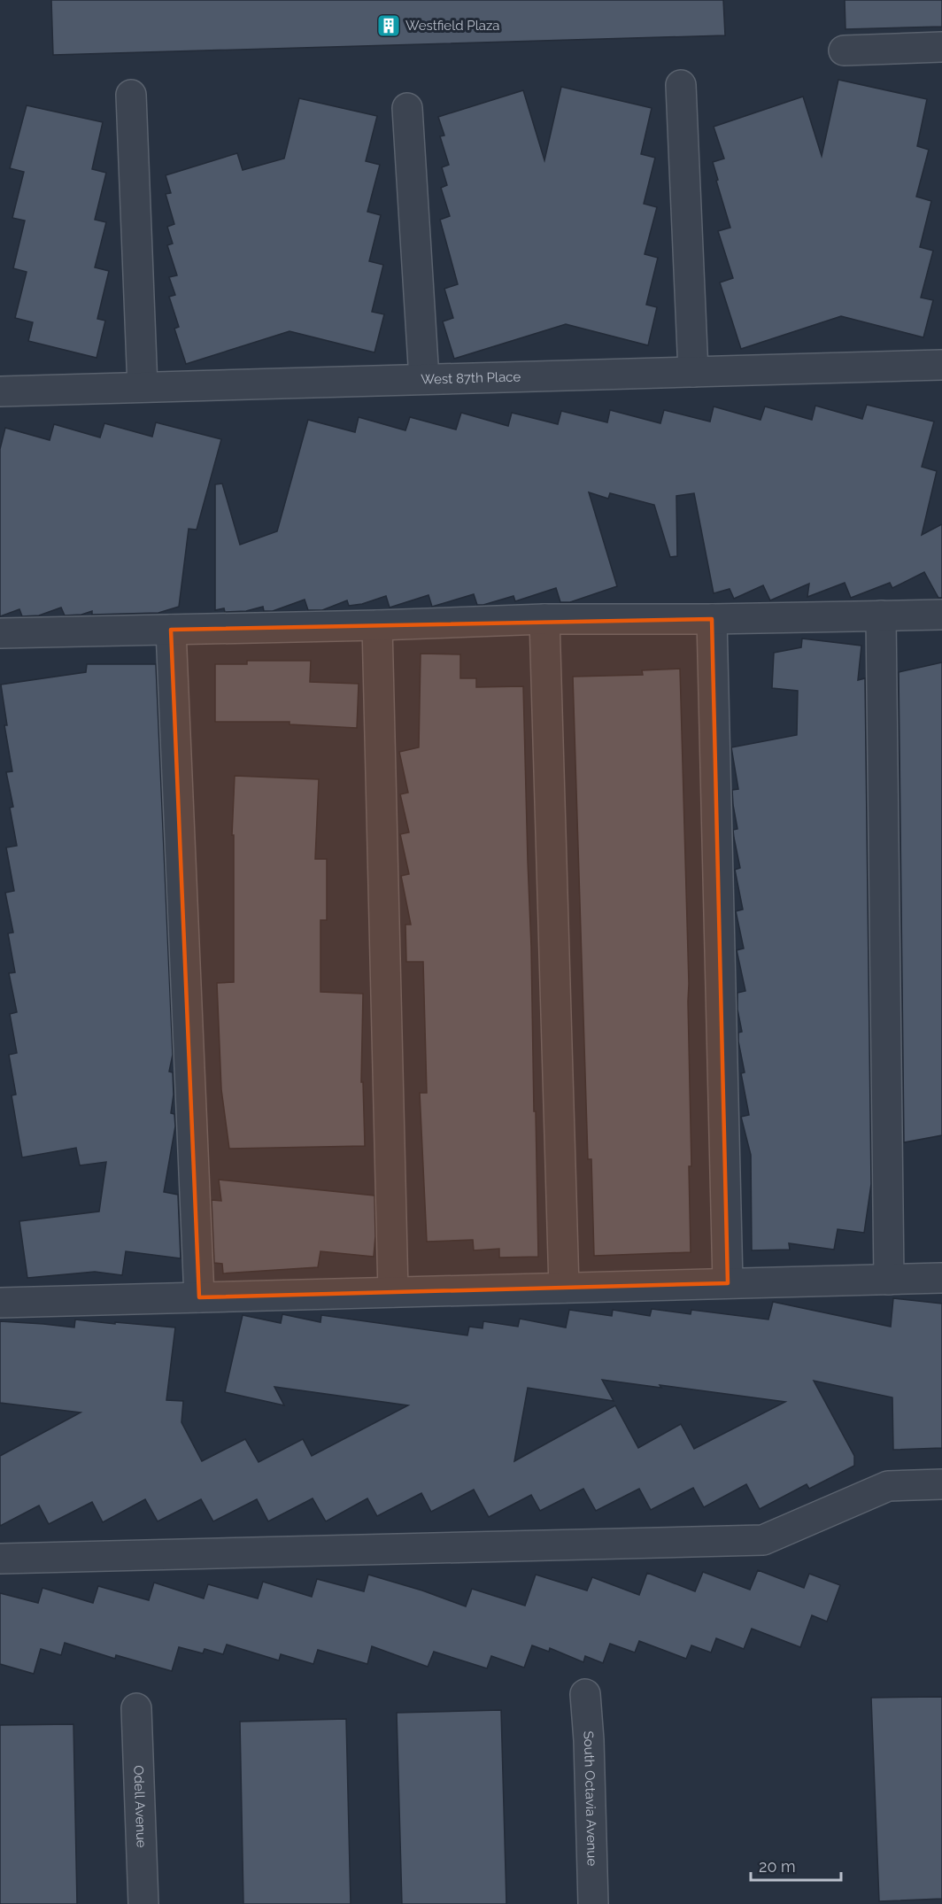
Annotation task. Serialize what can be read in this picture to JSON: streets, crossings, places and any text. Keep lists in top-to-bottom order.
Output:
{
  "streets": {
    "street": ["West 87th Place", "South Octavia Avenue", "Odell Avenue"]
  },
  "places": {
    "building": ["Westfield Plaza"]
  },
  "scale_bar": "20 m"
}
